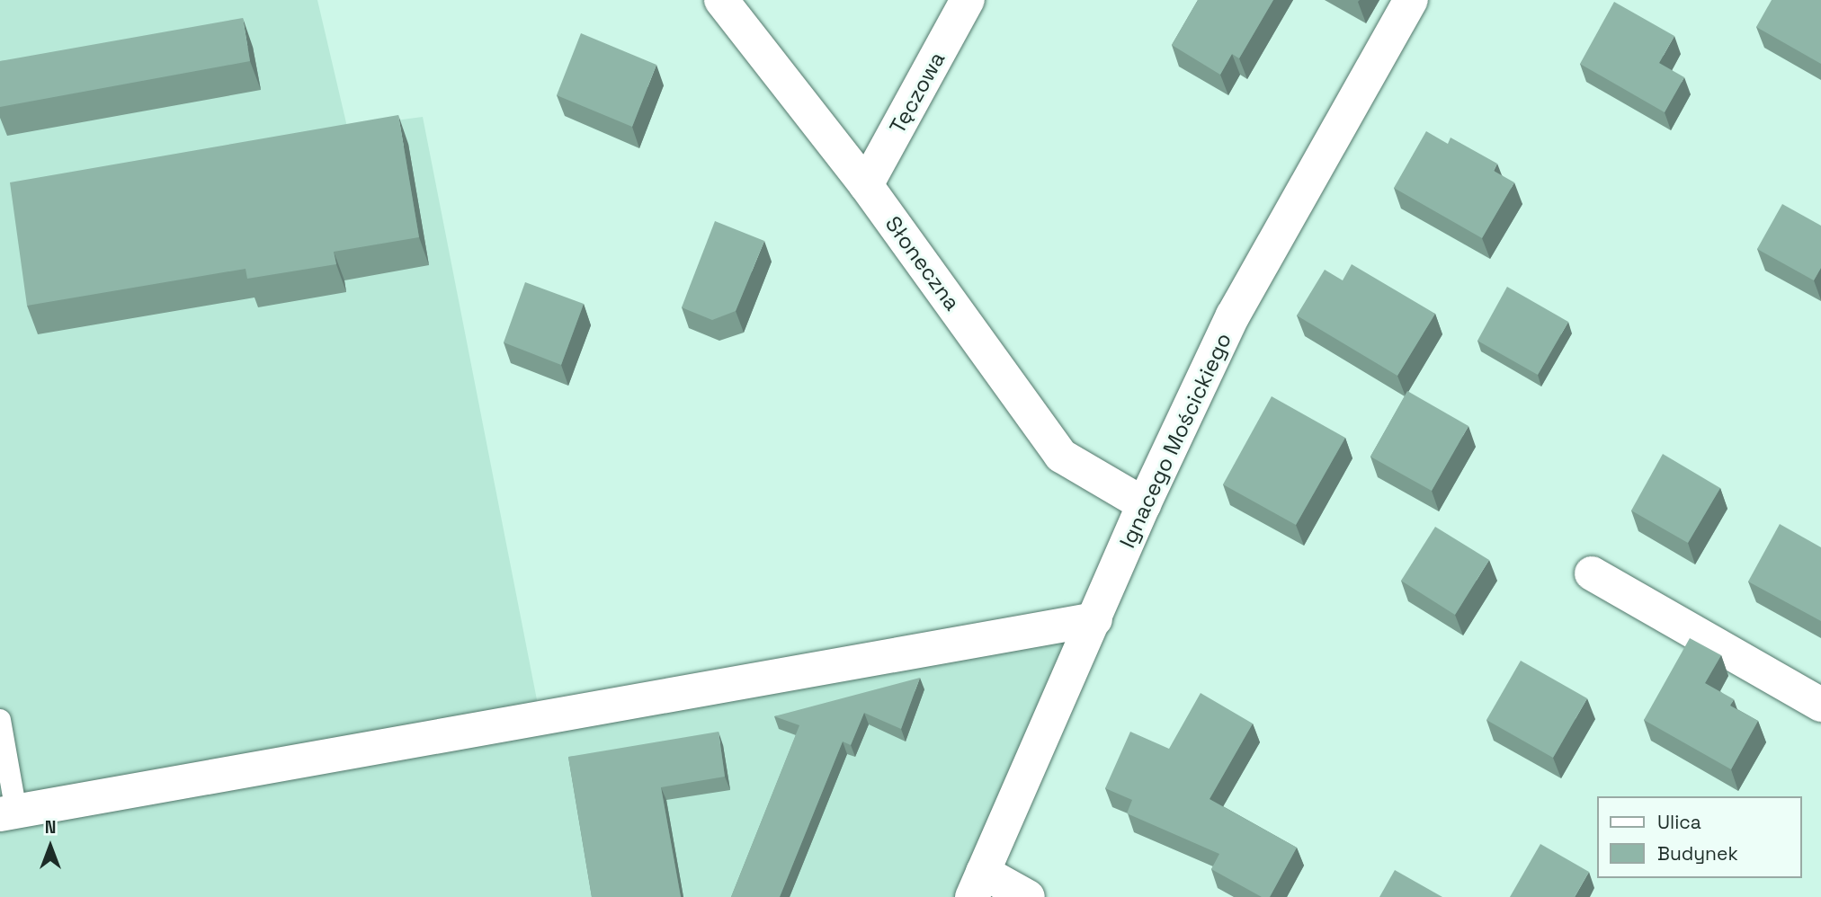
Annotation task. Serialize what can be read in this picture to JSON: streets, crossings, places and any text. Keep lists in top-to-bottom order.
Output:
{
  "streets": {
    "street": ["Tęczowa", "Słoneczna", "Ignacego Mościckiego"]
  },
  "crossings": [
    ["Tęczowa", "Słoneczna"],
    ["Słoneczna", "Ignacego Mościckiego"]
  ],
  "legend": ["Ulica", "Budynek"],
  "north": "top"
}
